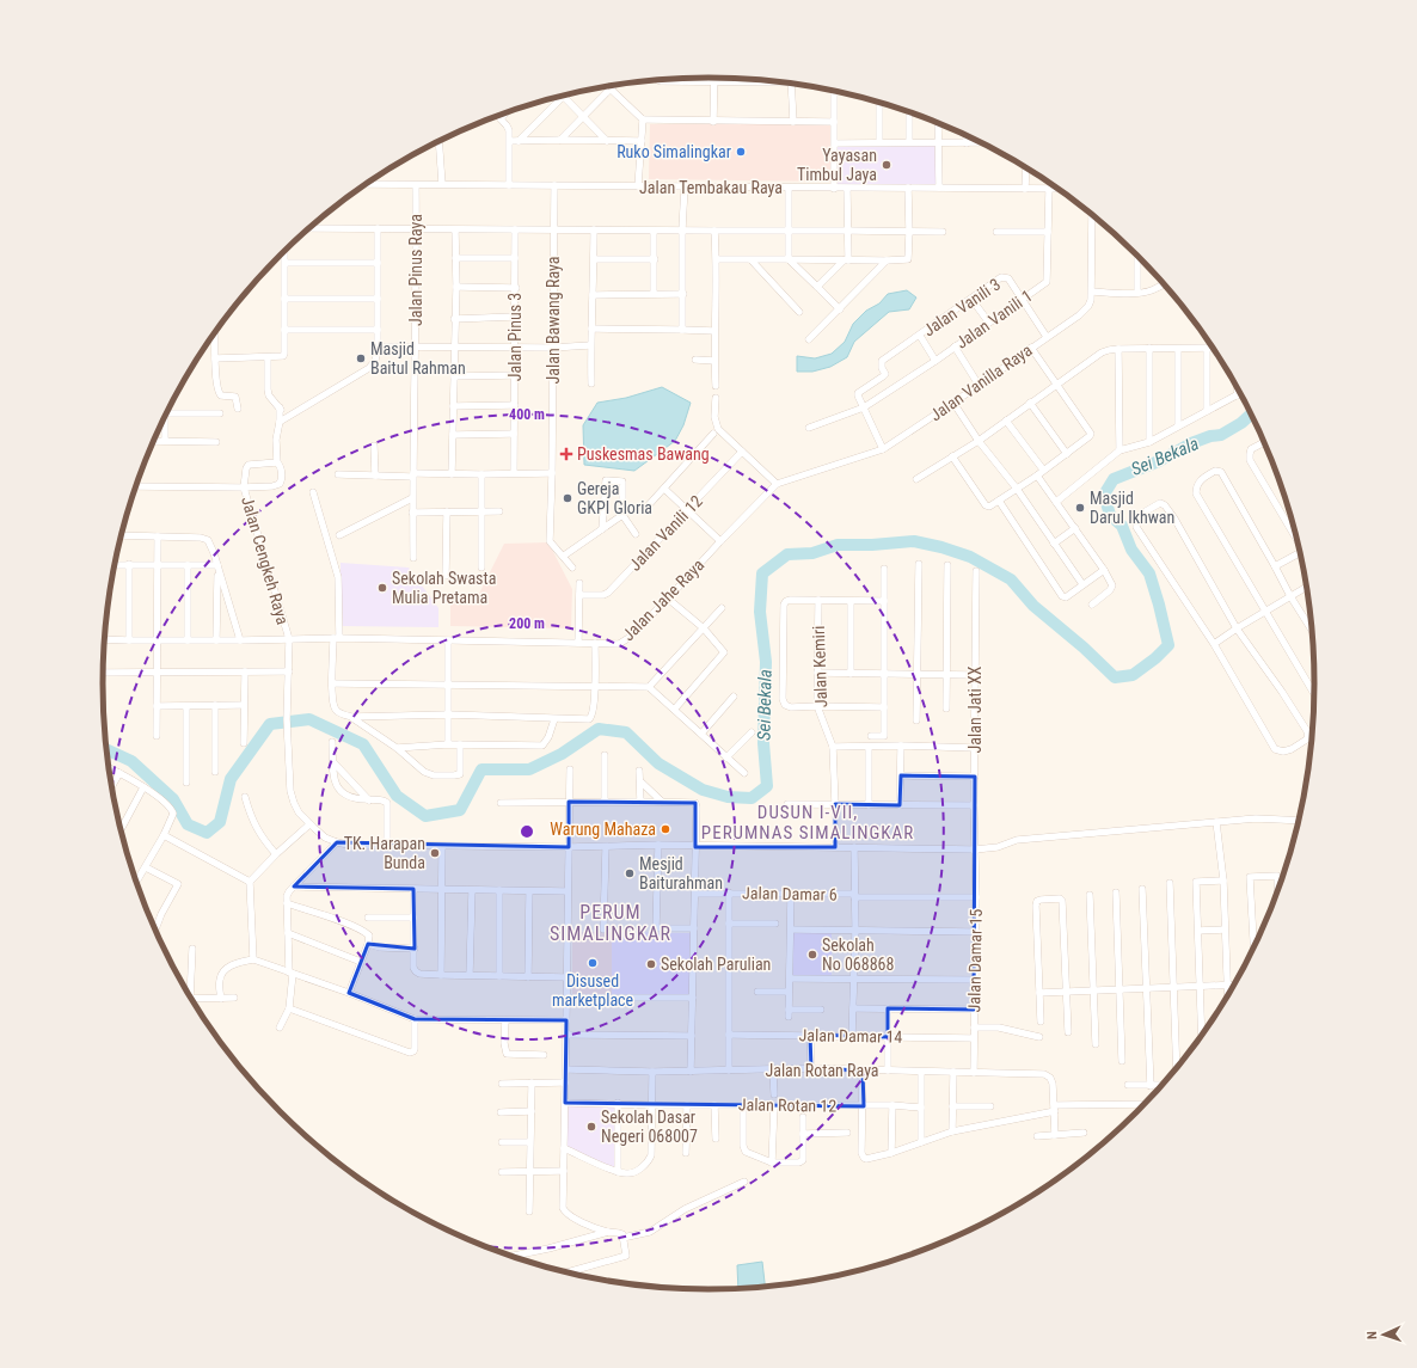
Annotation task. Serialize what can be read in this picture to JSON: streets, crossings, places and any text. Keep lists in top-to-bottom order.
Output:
{
  "streets": {
    "street": [
      "Jalan Tembakau Raya",
      "Jalan Pinus Raya",
      "Jalan Vanili 3",
      "Jalan Vanili 1",
      "Jalan Bawang Raya",
      "Jalan Pinus 3",
      "Jalan Vanilla Raya",
      "Jalan Vanili 12",
      "Jalan Cengkeh Raya",
      "Jalan Jahe Raya",
      "Jalan Kemiri",
      "Jalan Jati XX",
      "Jalan Damar 6",
      "Jalan Damar 15",
      "Jalan Damar 14",
      "Jalan Rotan Raya",
      "Jalan Rotan 12"
    ]
  },
  "crossings": [
    ["Jalan Tembakau Raya", "Jalan Pinus Raya"],
    ["Jalan Tembakau Raya", "Jalan Vanili 1"],
    ["Jalan Tembakau Raya", "Jalan Bawang Raya"],
    ["Jalan Vanili 3", "Jalan Vanili 1"],
    ["Jalan Vanili 3", "Jalan Vanilla Raya"],
    ["Jalan Vanilla Raya", "Jalan Jahe Raya"],
    ["Jalan Cengkeh Raya", "Jalan Jahe Raya"],
    ["Jalan Jati XX", "Jalan Damar 15"],
    ["Jalan Damar 6", "Jalan Damar 15"],
    ["Jalan Damar 15", "Jalan Damar 14"],
    ["Jalan Damar 15", "Jalan Rotan Raya"]
  ],
  "districts": ["DUSUN I-VII, PERUMNAS SIMALINGKAR", "PERUM SIMALINGKAR"],
  "water": ["Sei Bekala"],
  "places": {
    "other": [
      "Ruko Simalingkar",
      "Yayasan Timbul Jaya",
      "Masjid Baitul Rahman",
      "Gereja GKPI Gloria",
      "Masjid Darul Ikhwan",
      "Sekolah Swasta Mulia Pretama",
      "Warung Mahaza",
      "TK. Harapan Bunda",
      "Mesjid Baiturahman",
      "Sekolah No 068868",
      "Disused marketplace",
      "Sekolah Parulian",
      "Sekolah Dasar Negeri 068007"
    ],
    "health": ["Puskesmas Bawang"]
  },
  "north": "left",
  "rings": ["400 m", "200 m"]
}
